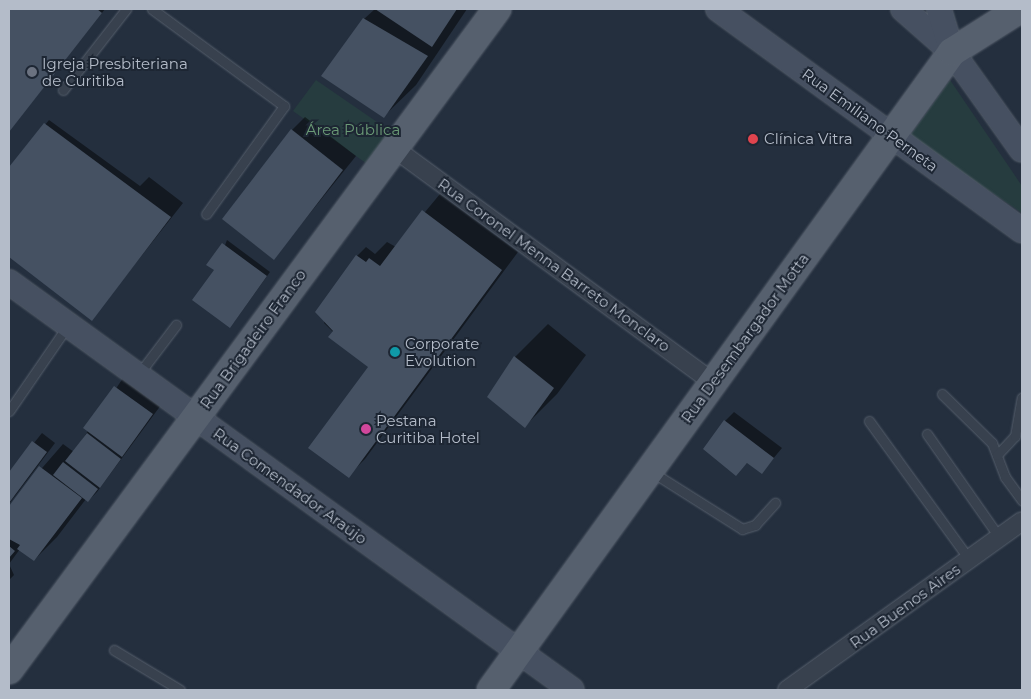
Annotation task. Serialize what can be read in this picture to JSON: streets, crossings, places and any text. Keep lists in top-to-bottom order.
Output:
{
  "streets": {
    "main road": ["Rua Desembargador Motta", "Rua Brigadeiro Franco"],
    "street": [
      "Rua Emiliano Perneta",
      "Rua Coronel Menna Barreto Monclaro",
      "Rua Comendador Araújo",
      "Rua Buenos Aires"
    ]
  },
  "crossings": [
    ["Rua Emiliano Perneta", "Rua Desembargador Motta"],
    ["Rua Coronel Menna Barreto Monclaro", "Rua Desembargador Motta"],
    ["Rua Coronel Menna Barreto Monclaro", "Rua Brigadeiro Franco"],
    ["Rua Desembargador Motta", "Rua Comendador Araújo"],
    ["Rua Brigadeiro Franco", "Rua Comendador Araújo"]
  ],
  "parks": ["Área Pública"],
  "places": [
    "Igreja Presbiteriana de Curitiba",
    "Clínica Vitra",
    "Corporate Evolution",
    "Pestana Curitiba Hotel"
  ]
}
